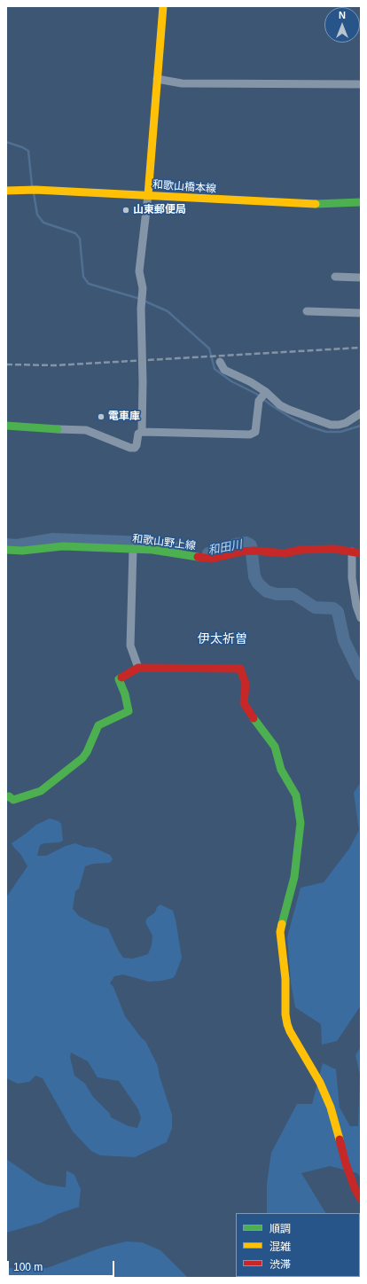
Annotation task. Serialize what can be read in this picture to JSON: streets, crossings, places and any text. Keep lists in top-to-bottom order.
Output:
{
  "streets": {
    "street": ["和歌山橋本線", "和歌山野上線"]
  },
  "districts": ["伊太祈曽"],
  "water": ["和田川"],
  "places": ["山東郵便局", "電車庫"],
  "legend": ["順調", "混雑", "渋滞"],
  "scale_bar": "100 m",
  "north": "top"
}
